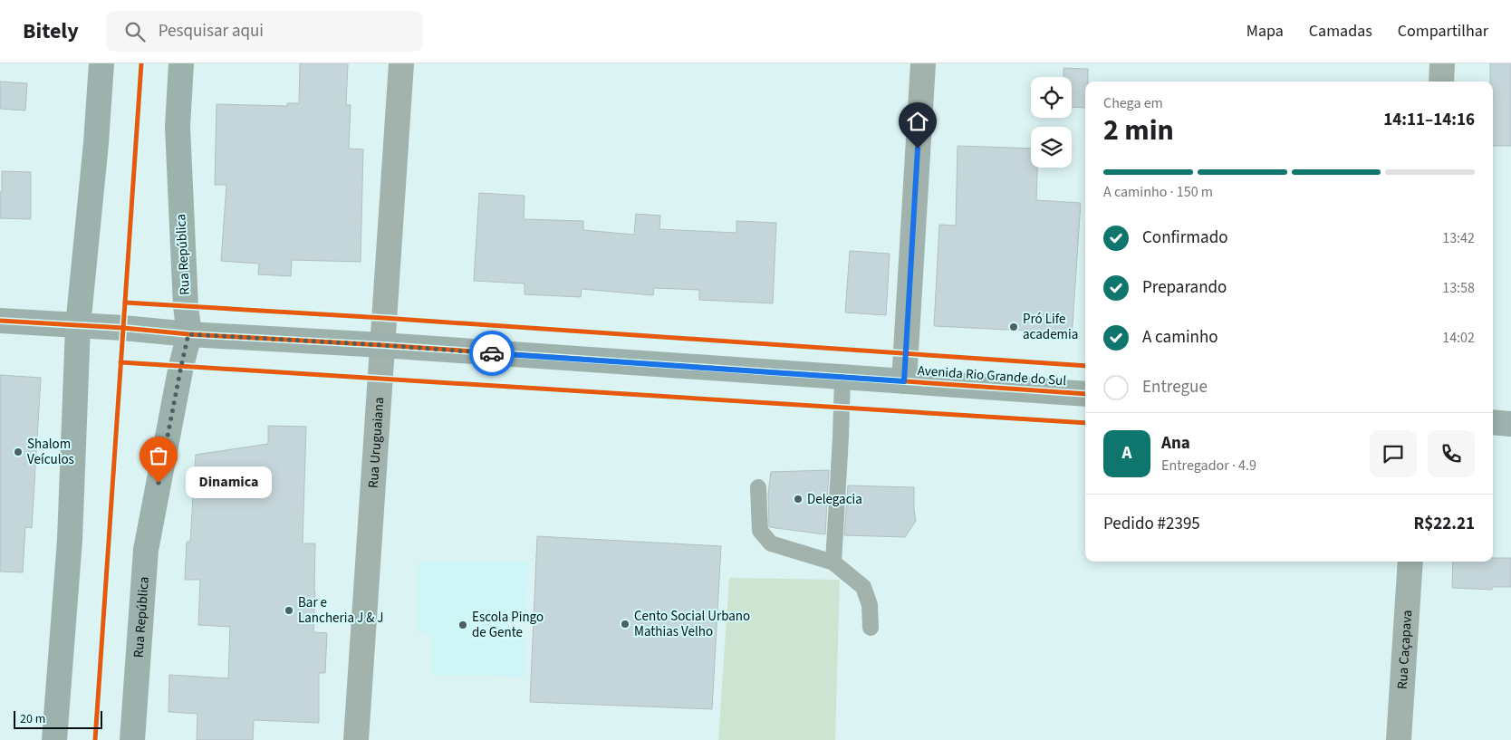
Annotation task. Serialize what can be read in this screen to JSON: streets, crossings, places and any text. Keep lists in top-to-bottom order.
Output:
{
  "streets": {
    "main road": ["Rua República", "Avenida Rio Grande do Sul"],
    "street": ["Rua Uruguaiana", "Rua Caçapava"]
  },
  "crossings": [
    ["Rua República", "Avenida Rio Grande do Sul"],
    ["Avenida Rio Grande do Sul", "Rua Uruguaiana"]
  ],
  "places": [
    "Pró Life academia",
    "Shalom Veículos",
    "Dinamica",
    "Delegacia",
    "Bar e Lancheria J & J",
    "Cento Social Urbano Mathias Velho",
    "Escola Pingo de Gente"
  ],
  "scale_bar": "20 m",
  "page": {
    "header": "Bitely",
    "search": "Pesquisar aqui",
    "nav": ["Mapa", "Camadas", "Compartilhar"],
    "heading": ["2 min", "Chega em", "14:11–14:16"],
    "panel": [
      "Ana",
      "Entregador · 4.9",
      "Pedido #2395",
      "R$22.21"
    ],
    "bar": "A caminho · 150 m",
    "list": [
      ["Confirmado", "13:42"],
      ["Preparando", "13:58"],
      ["A caminho", "14:02"],
      "Entregue"
    ],
    "round": "A",
    "bubble": "Dinamica",
    "scale": "20 m"
  }
}
